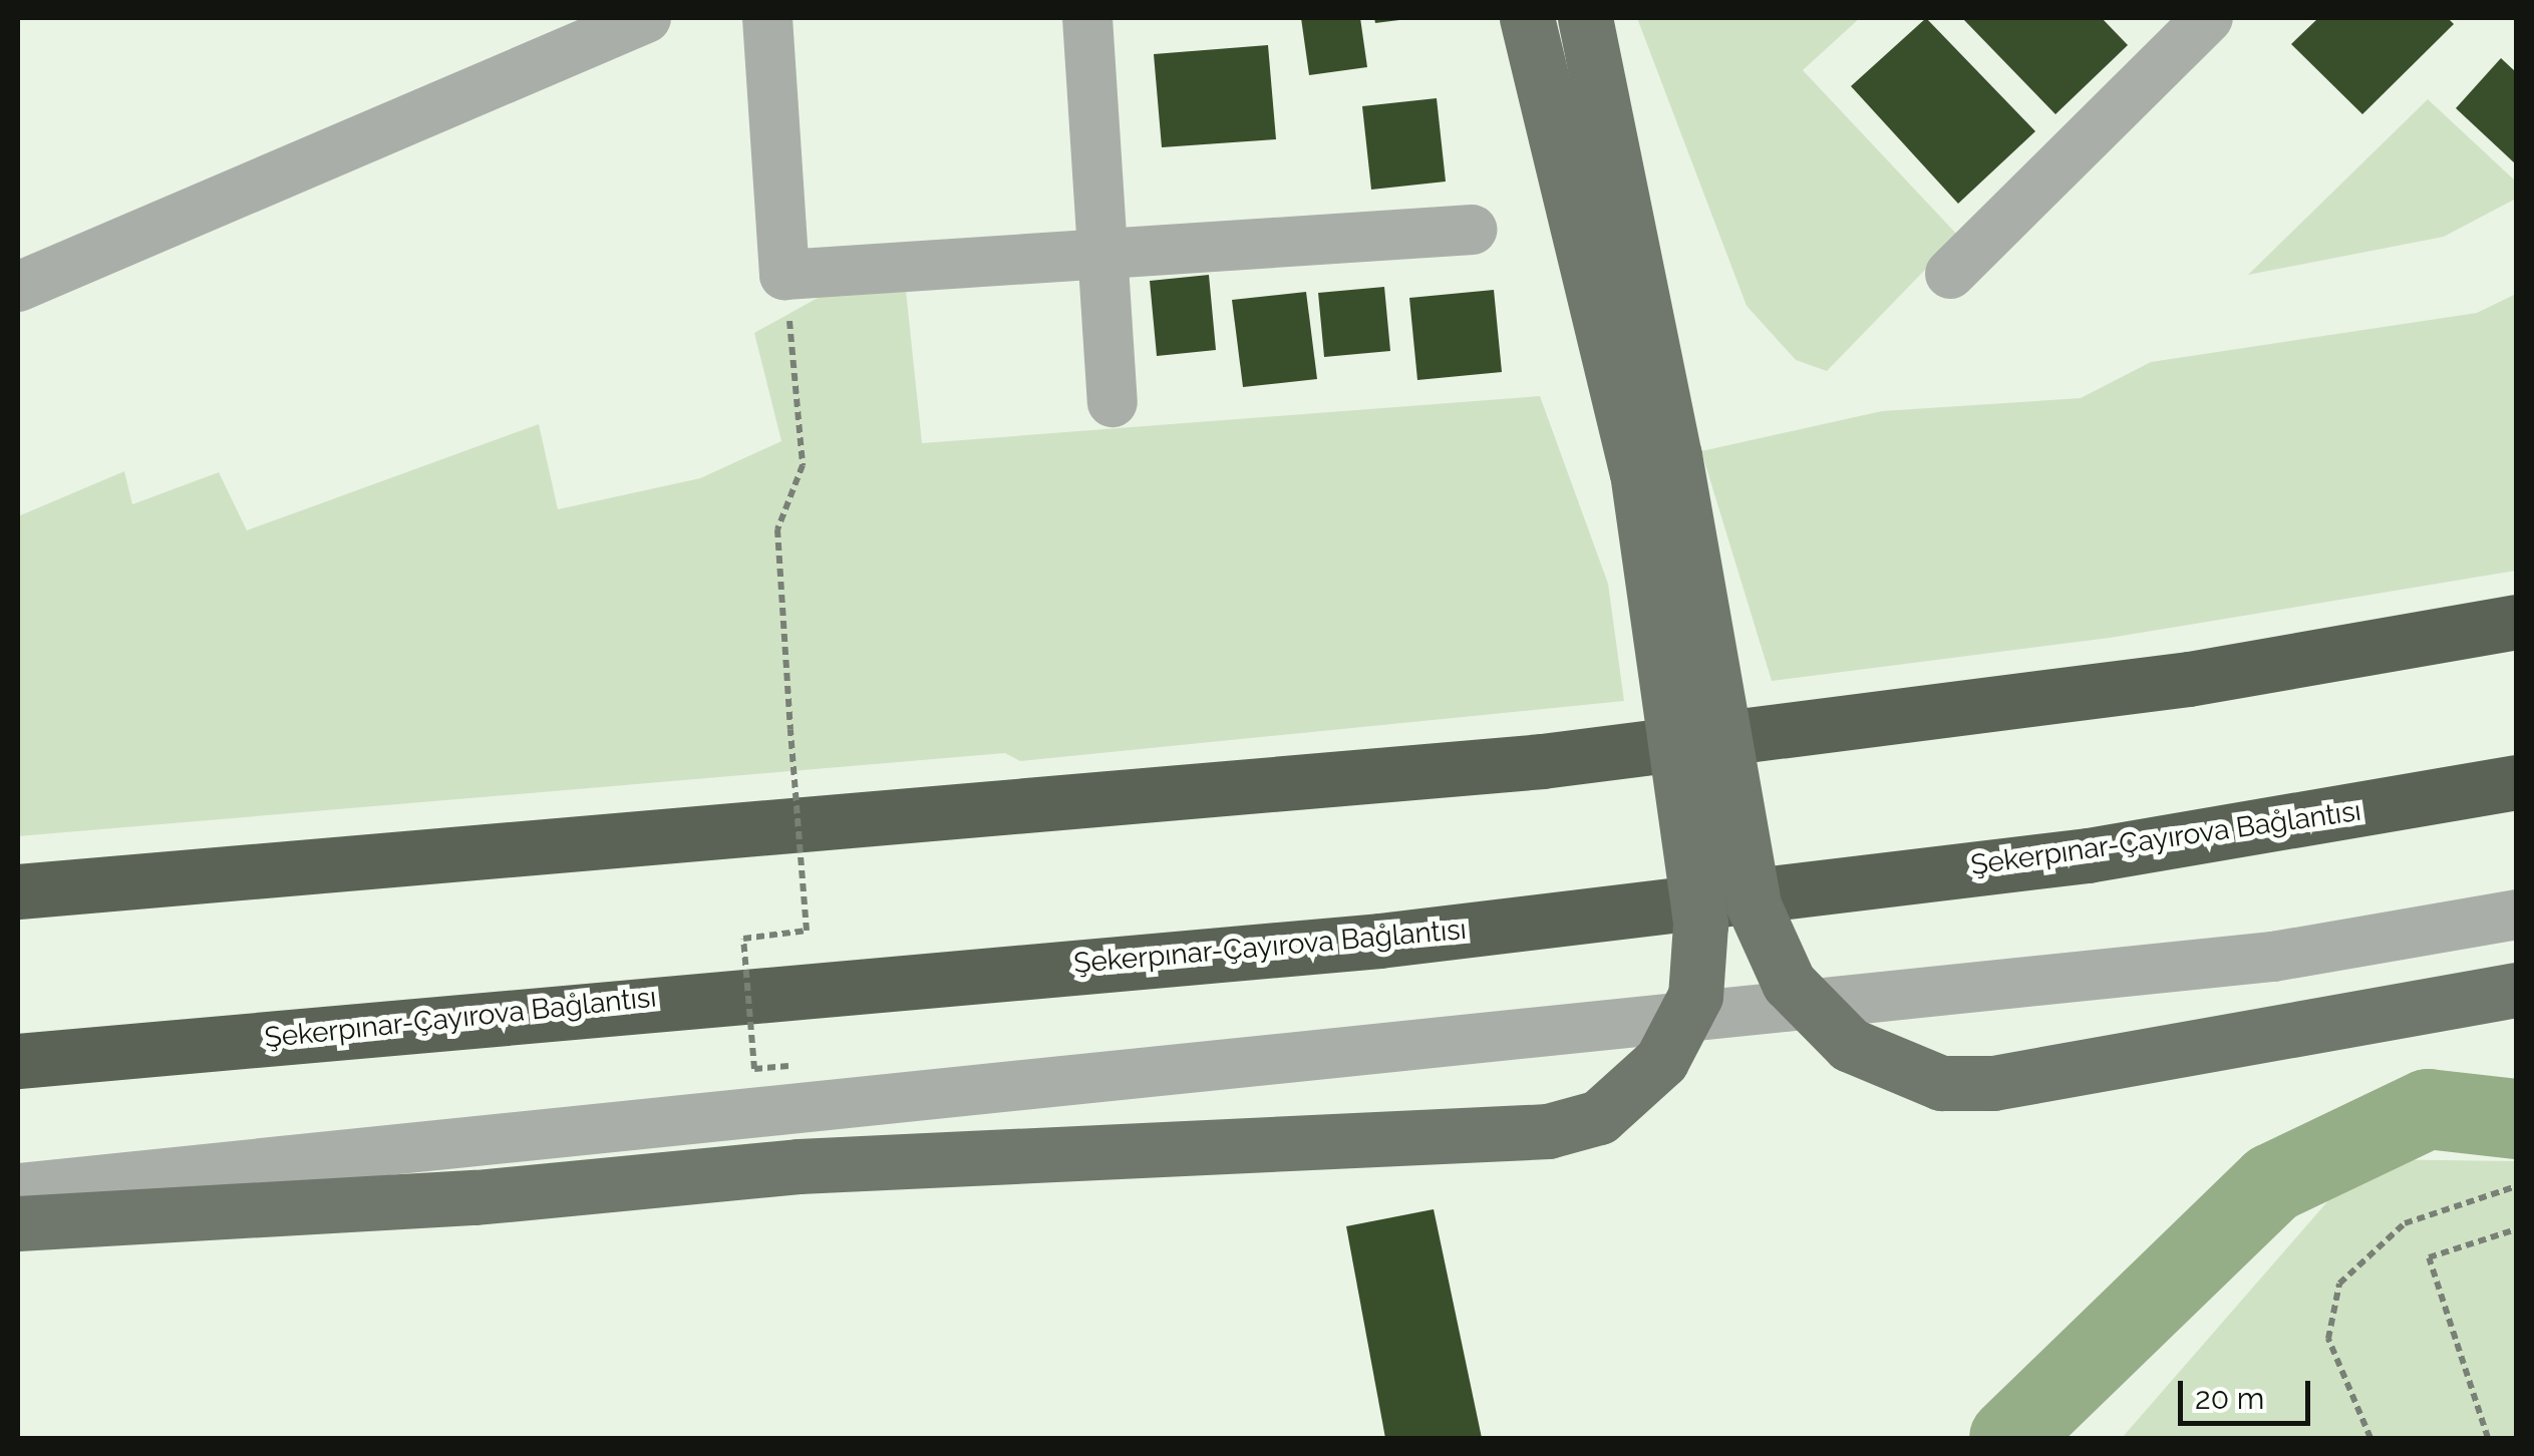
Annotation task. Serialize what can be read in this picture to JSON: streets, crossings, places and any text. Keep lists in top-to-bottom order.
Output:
{
  "streets": {
    "highway": ["Şekerpınar-Çayırova Bağlantısı"]
  },
  "scale_bar": "20 m"
}
